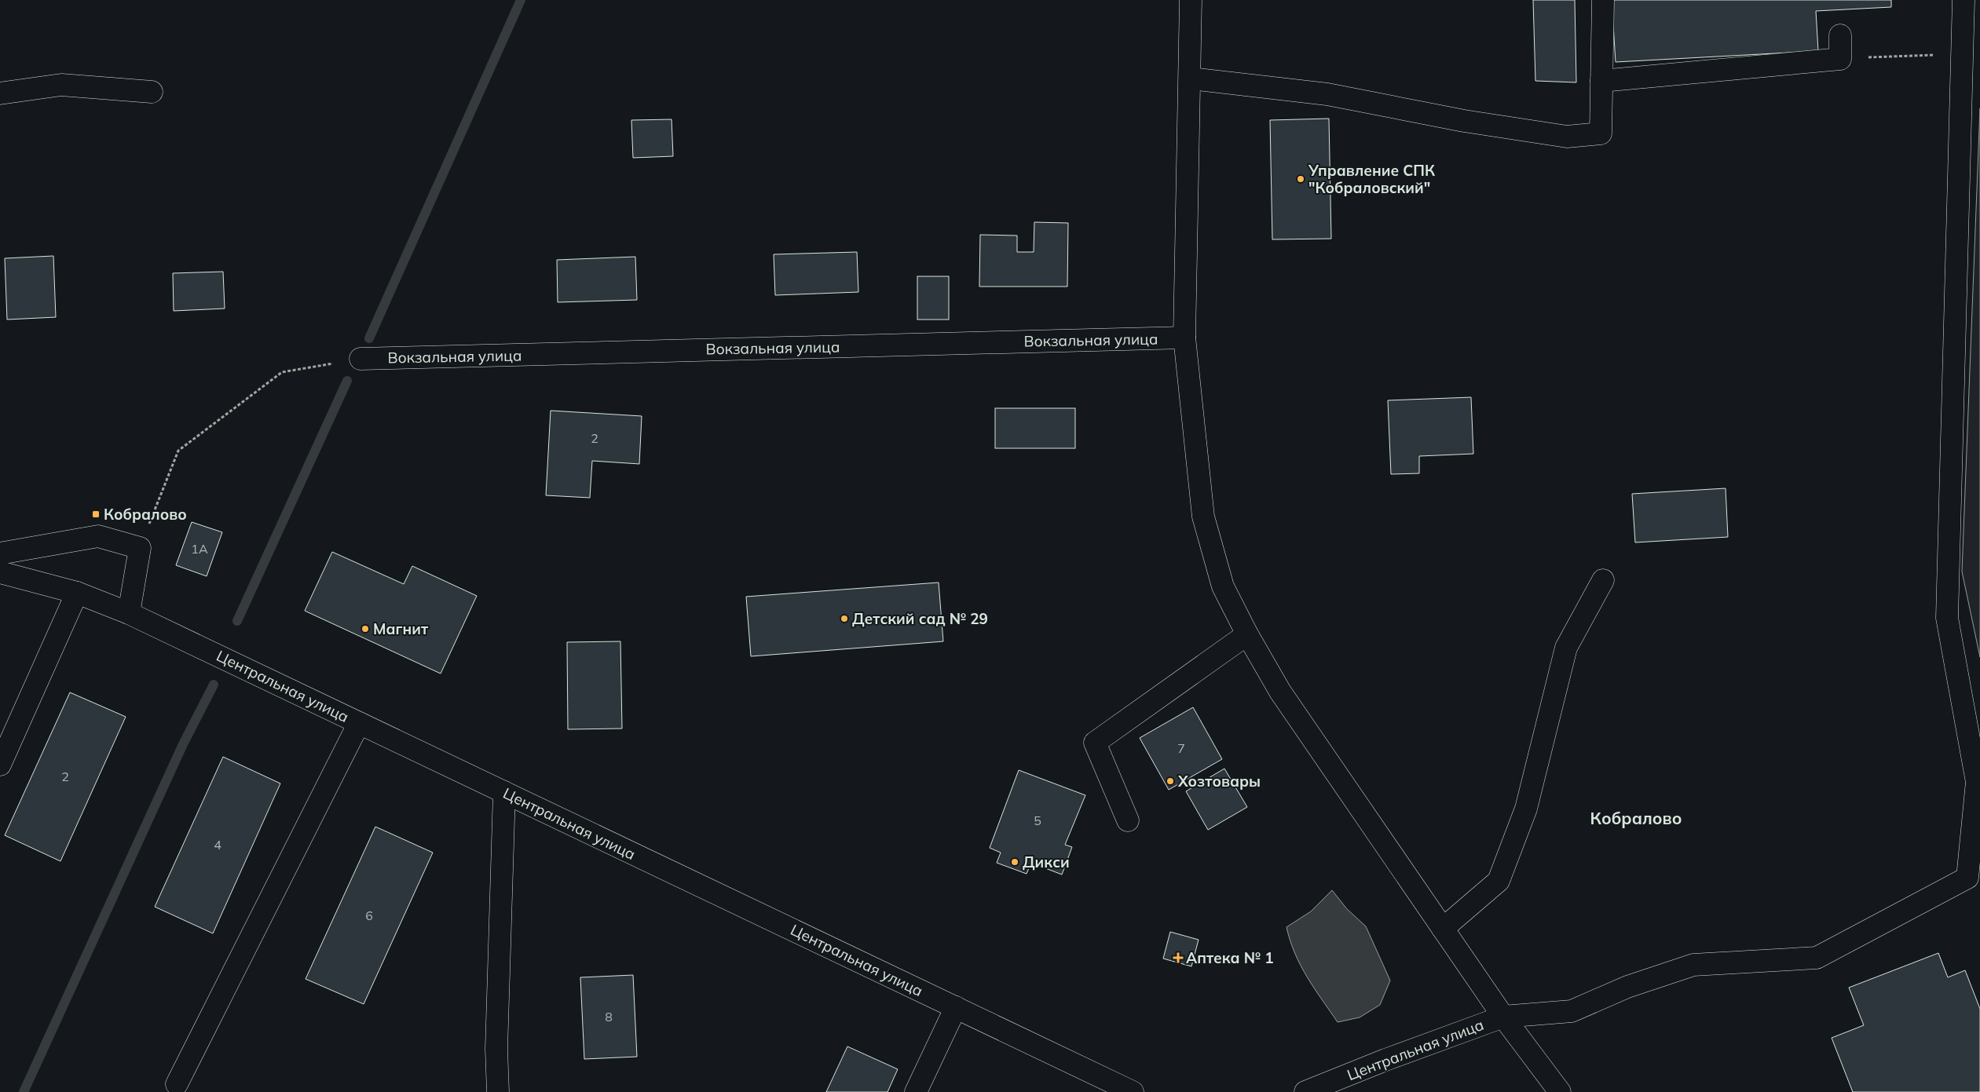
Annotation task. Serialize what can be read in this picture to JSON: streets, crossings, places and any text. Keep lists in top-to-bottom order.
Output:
{
  "streets": {
    "street": ["Вокзальная улица", "Центральная улица"]
  },
  "districts": ["Кобралово"],
  "places": {
    "other": [
      "Управление СПК \"Кобраловский\"",
      "Детский сад № 29",
      "Магнит",
      "Хозтовары",
      "Дикси"
    ],
    "transit": ["Кобралово"],
    "health": ["Аптека № 1"]
  },
  "house_numbers": [
    "2",
    "1А",
    "7",
    "2",
    "5",
    "4",
    "6",
    "8"
  ]
}
